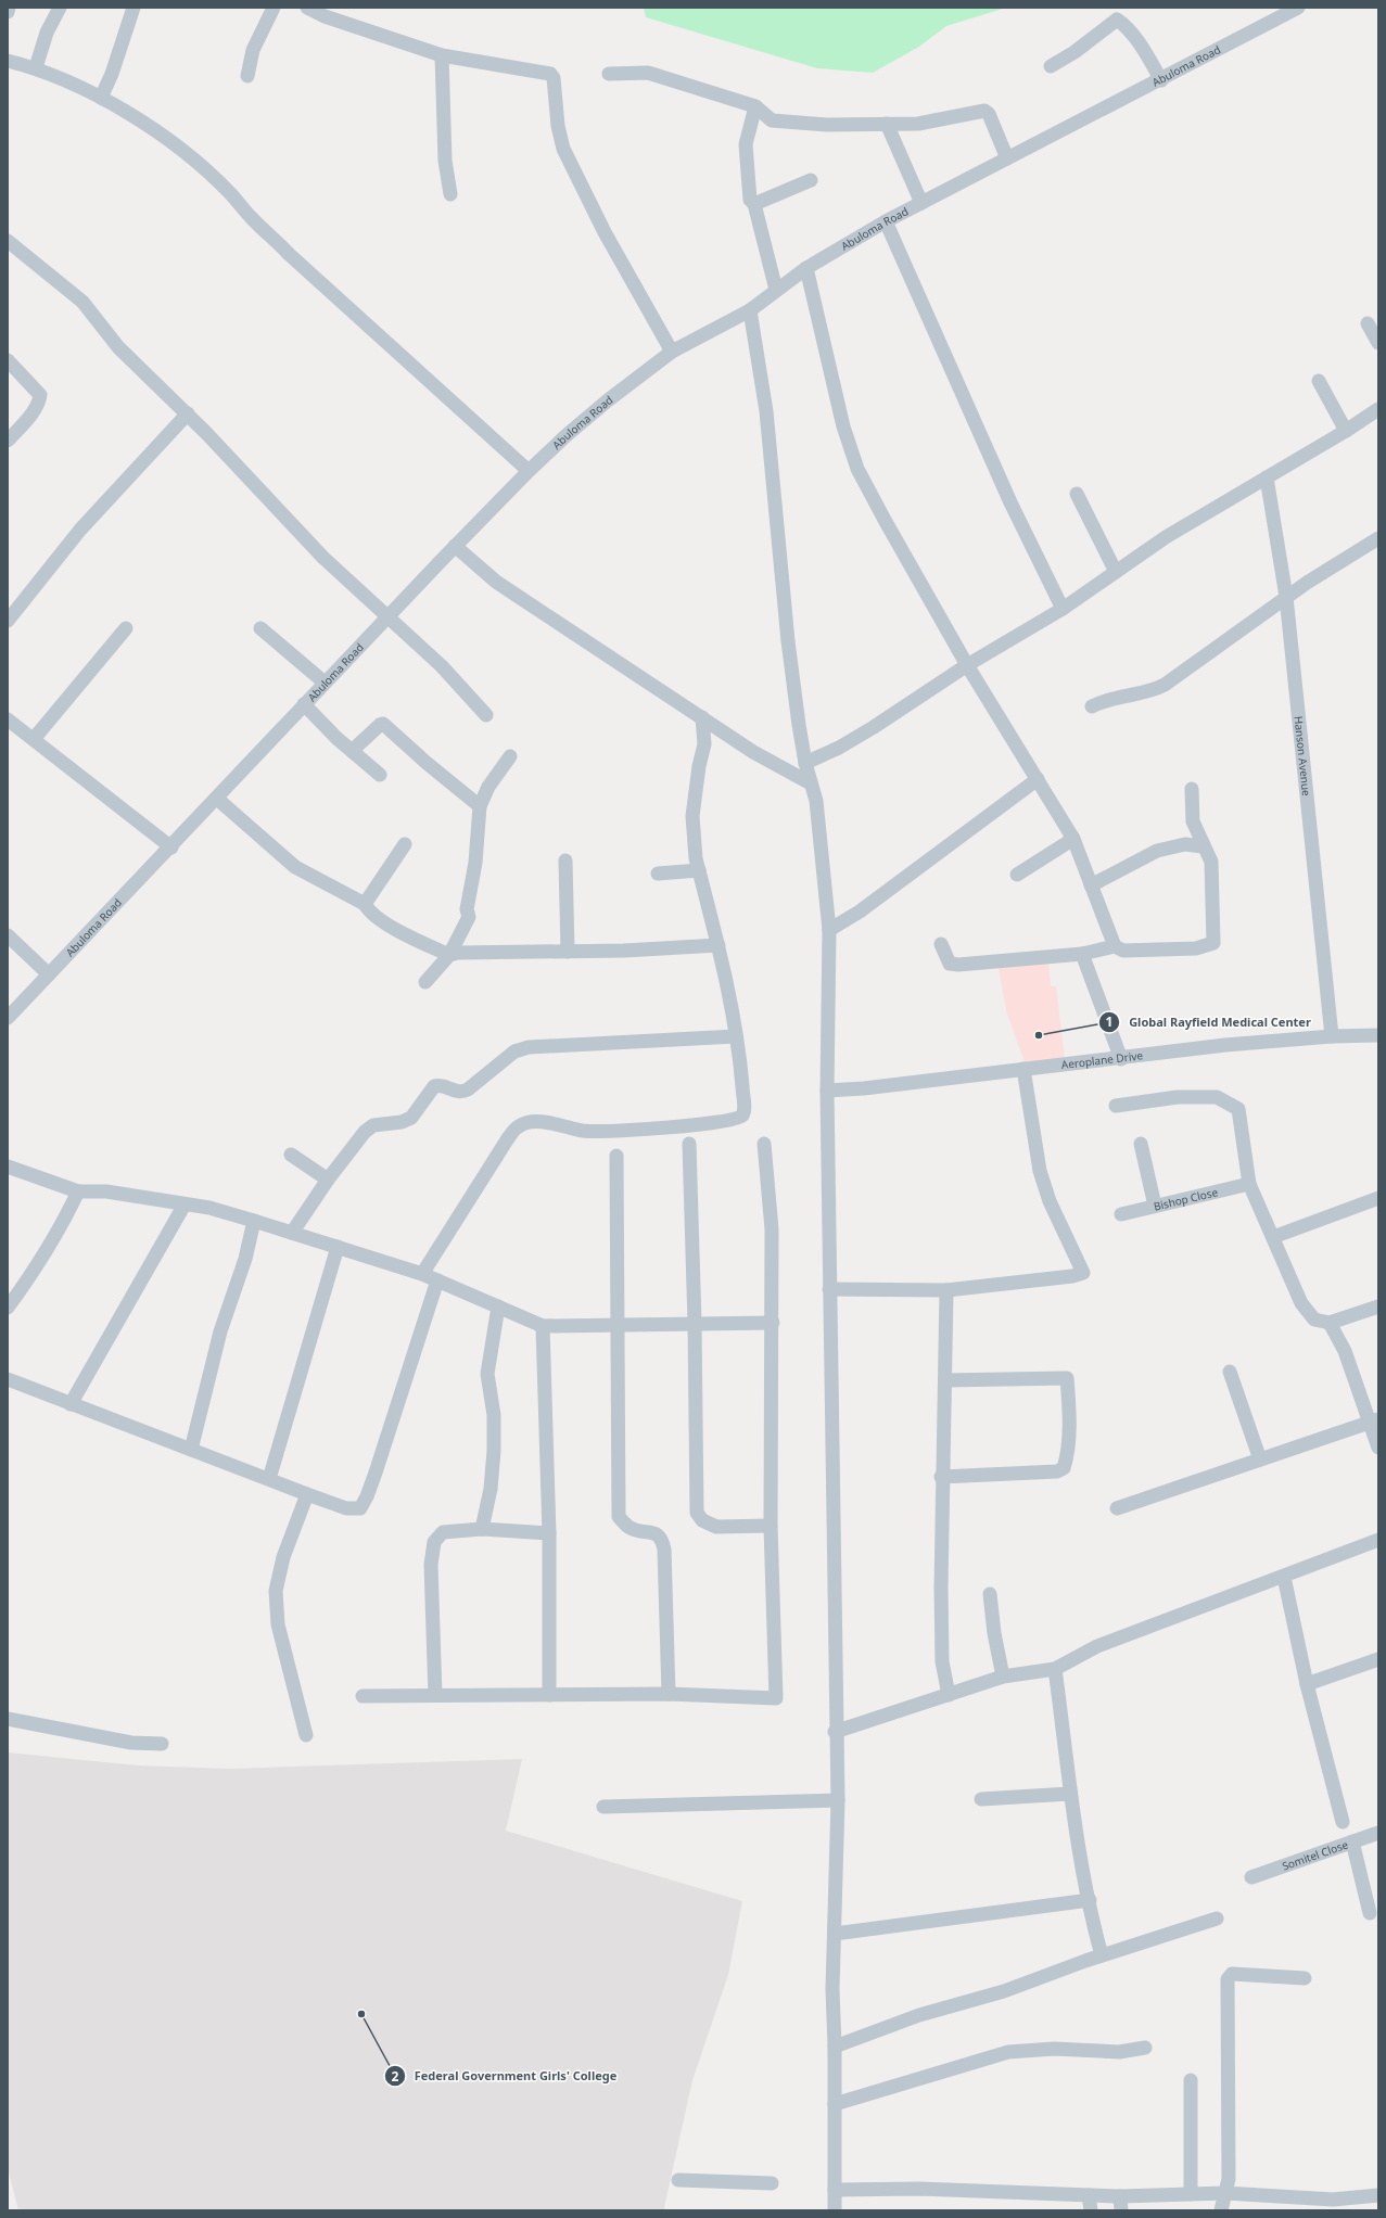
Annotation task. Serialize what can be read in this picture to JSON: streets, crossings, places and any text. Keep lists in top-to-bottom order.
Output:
{
  "streets": {
    "street": [
      "Abuloma Road",
      "Hanson Avenue",
      "Aeroplane Drive",
      "Bishop Close",
      "Somitel Close"
    ]
  },
  "crossings": [
    ["Hanson Avenue", "Aeroplane Drive"]
  ],
  "places": ["Global Rayfield Medical Center", "Federal Government Girls' College"]
}
